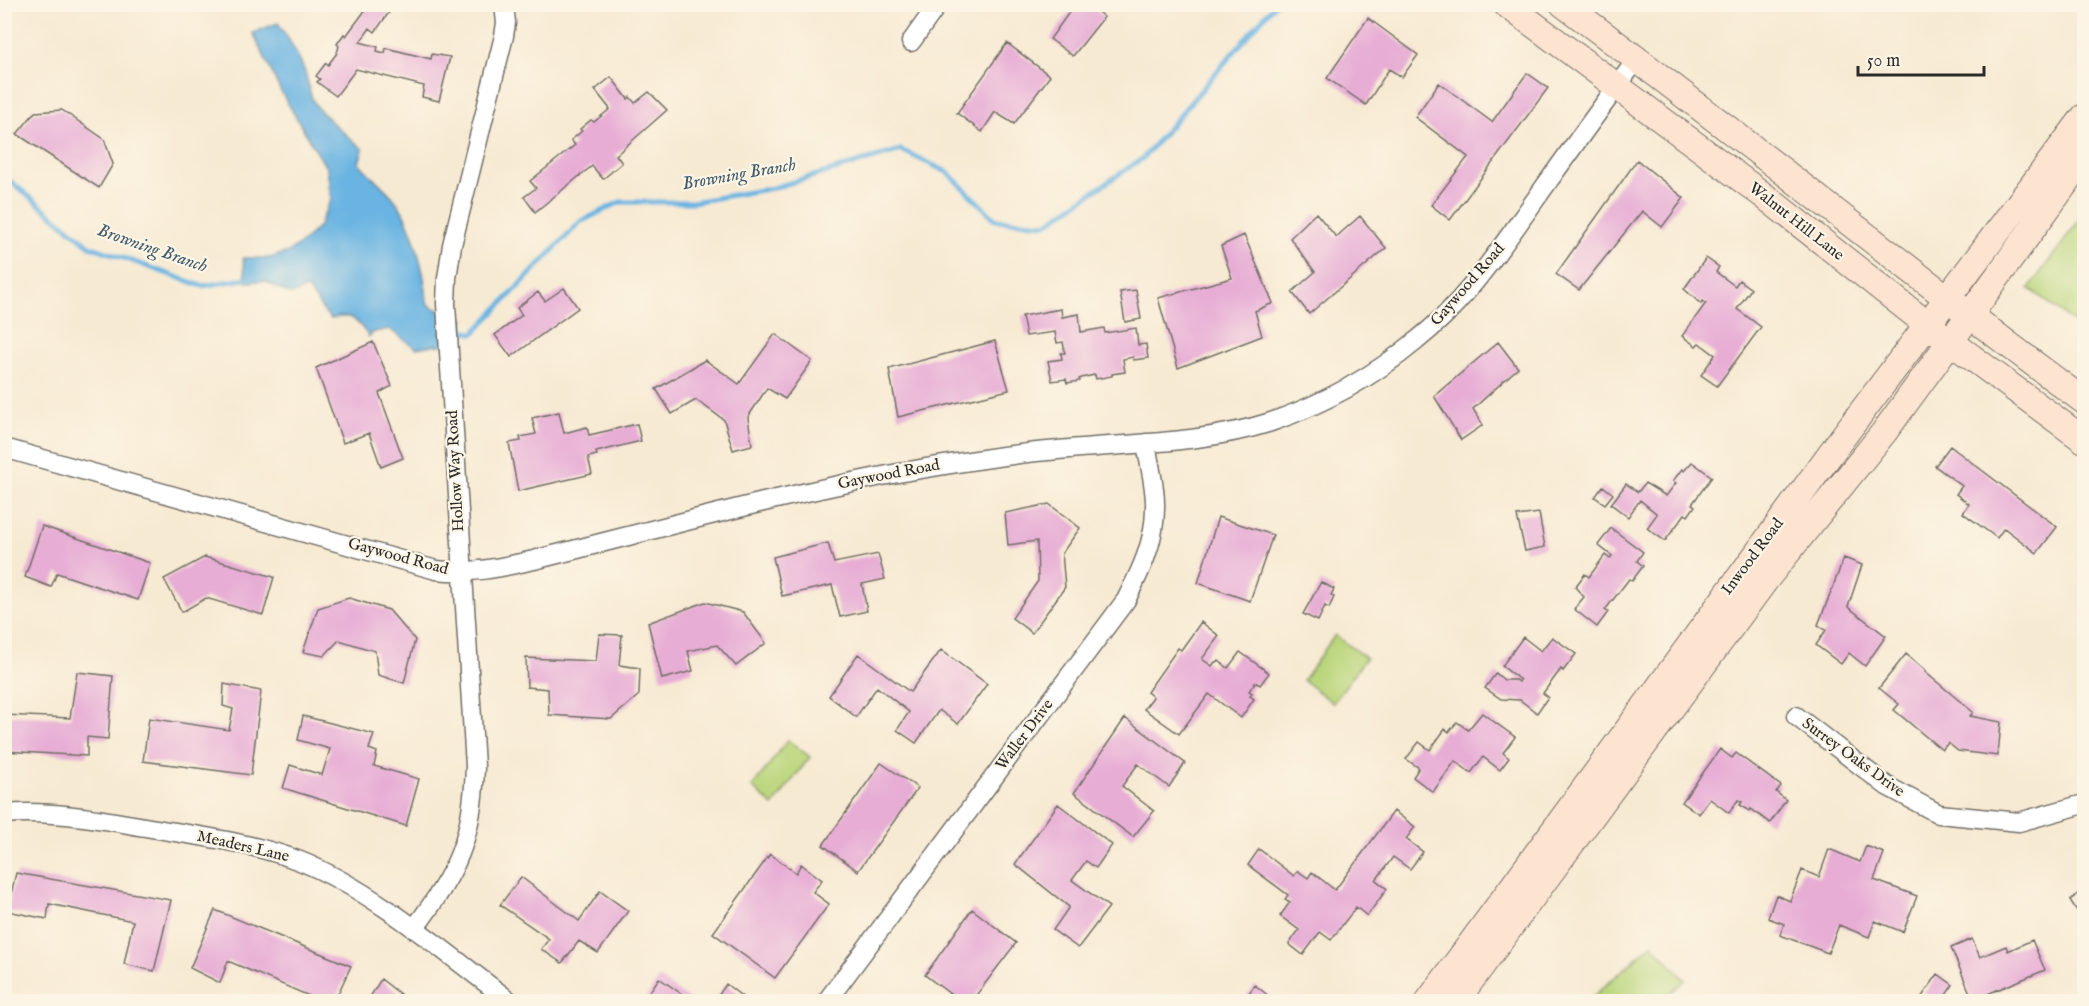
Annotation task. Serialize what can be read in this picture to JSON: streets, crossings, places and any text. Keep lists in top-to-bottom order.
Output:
{
  "streets": {
    "main road": ["Walnut Hill Lane", "Inwood Road"],
    "street": [
      "Gaywood Road",
      "Hollow Way Road",
      "Waller Drive",
      "Surrey Oaks Drive",
      "Meaders Lane"
    ]
  },
  "crossings": [
    ["Walnut Hill Lane", "Gaywood Road"],
    ["Walnut Hill Lane", "Inwood Road"],
    ["Gaywood Road", "Hollow Way Road"],
    ["Gaywood Road", "Waller Drive"],
    ["Hollow Way Road", "Meaders Lane"]
  ],
  "water": ["Browning Branch"],
  "scale_bar": "50 m"
}
